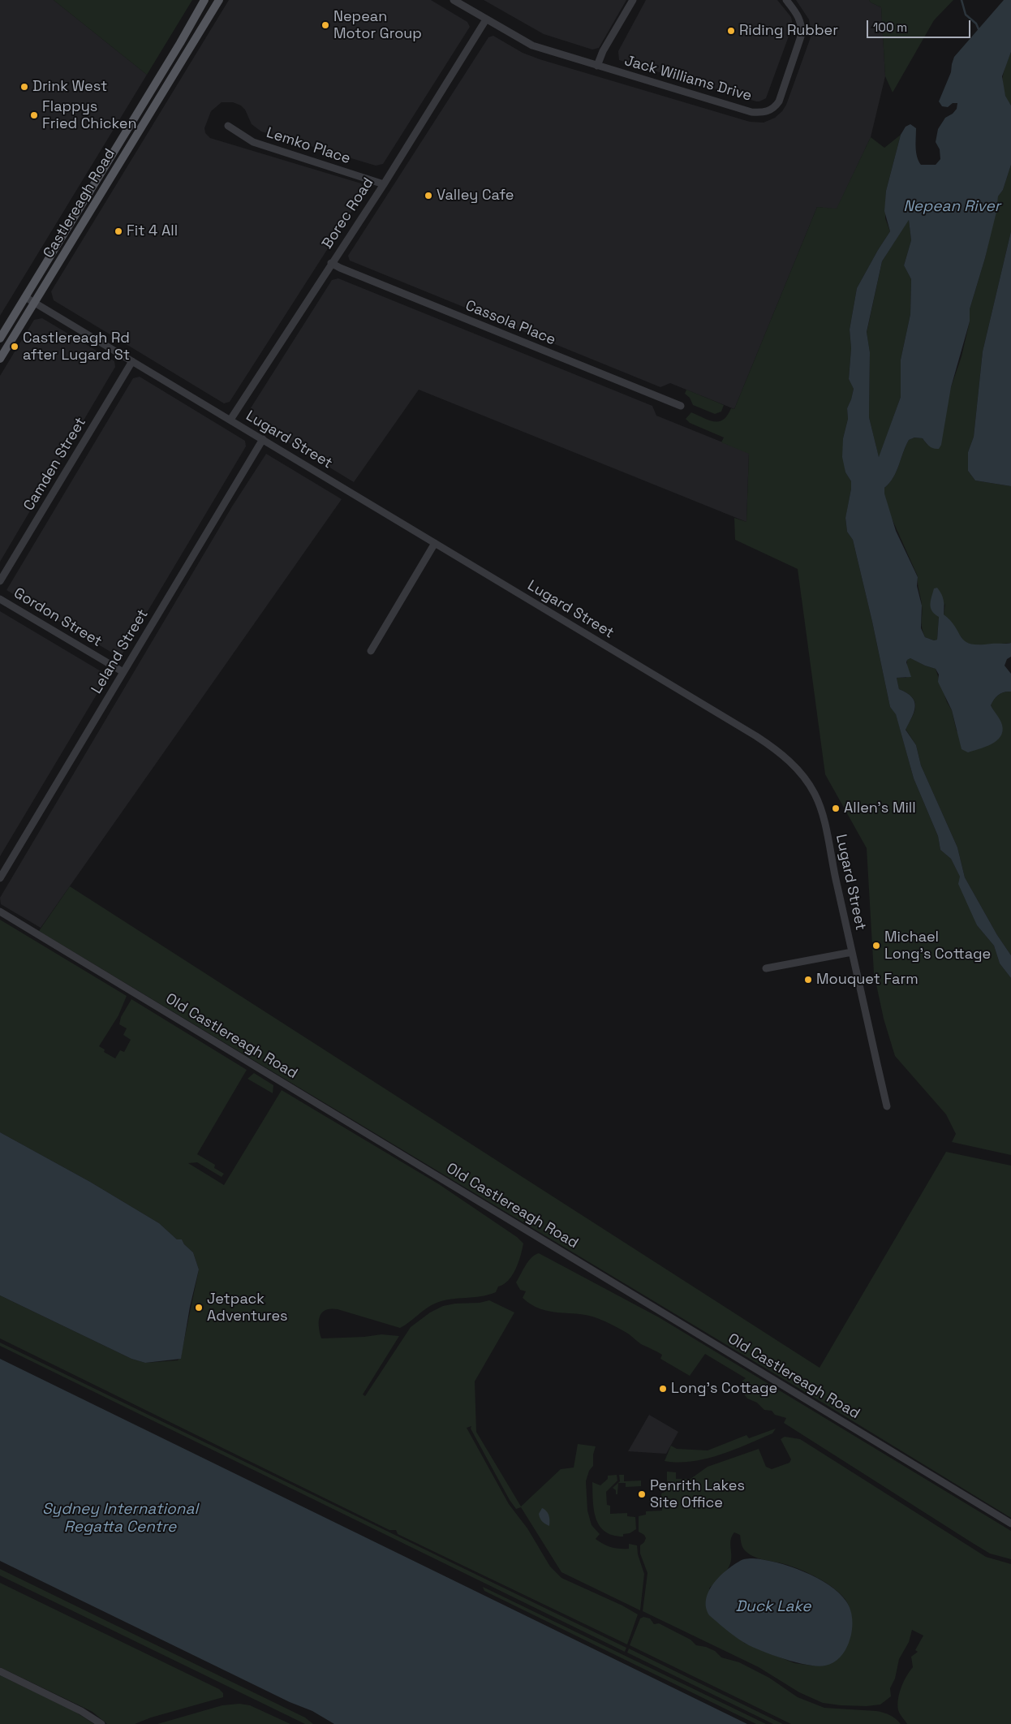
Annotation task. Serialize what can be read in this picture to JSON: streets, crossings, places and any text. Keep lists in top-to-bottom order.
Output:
{
  "streets": {
    "main road": ["Castlereagh Road"],
    "street": [
      "Jack Williams Drive",
      "Lemko Place",
      "Borec Road",
      "Cassola Place",
      "Lugard Street",
      "Camden Street",
      "Gordon Street",
      "Leland Street",
      "Old Castlereagh Road"
    ]
  },
  "crossings": [
    ["Jack Williams Drive", "Borec Road"],
    ["Lemko Place", "Borec Road"],
    ["Castlereagh Road", "Lugard Street"],
    ["Borec Road", "Cassola Place"],
    ["Borec Road", "Lugard Street"],
    ["Lugard Street", "Camden Street"],
    ["Lugard Street", "Leland Street"],
    ["Gordon Street", "Leland Street"]
  ],
  "water": ["Nepean River", "Sydney International Regatta Centre", "Duck Lake"],
  "places": [
    "Nepean Motor Group",
    "Riding Rubber",
    "Drink West",
    "Flappys Fried Chicken",
    "Valley Cafe",
    "Fit 4 All",
    "Castlereagh Rd after Lugard St",
    "Allen's Mill",
    "Michael Long's Cottage",
    "Mouquet Farm",
    "Jetpack Adventures",
    "Long's Cottage",
    "Penrith Lakes Site Office"
  ],
  "scale_bar": "100 m"
}
